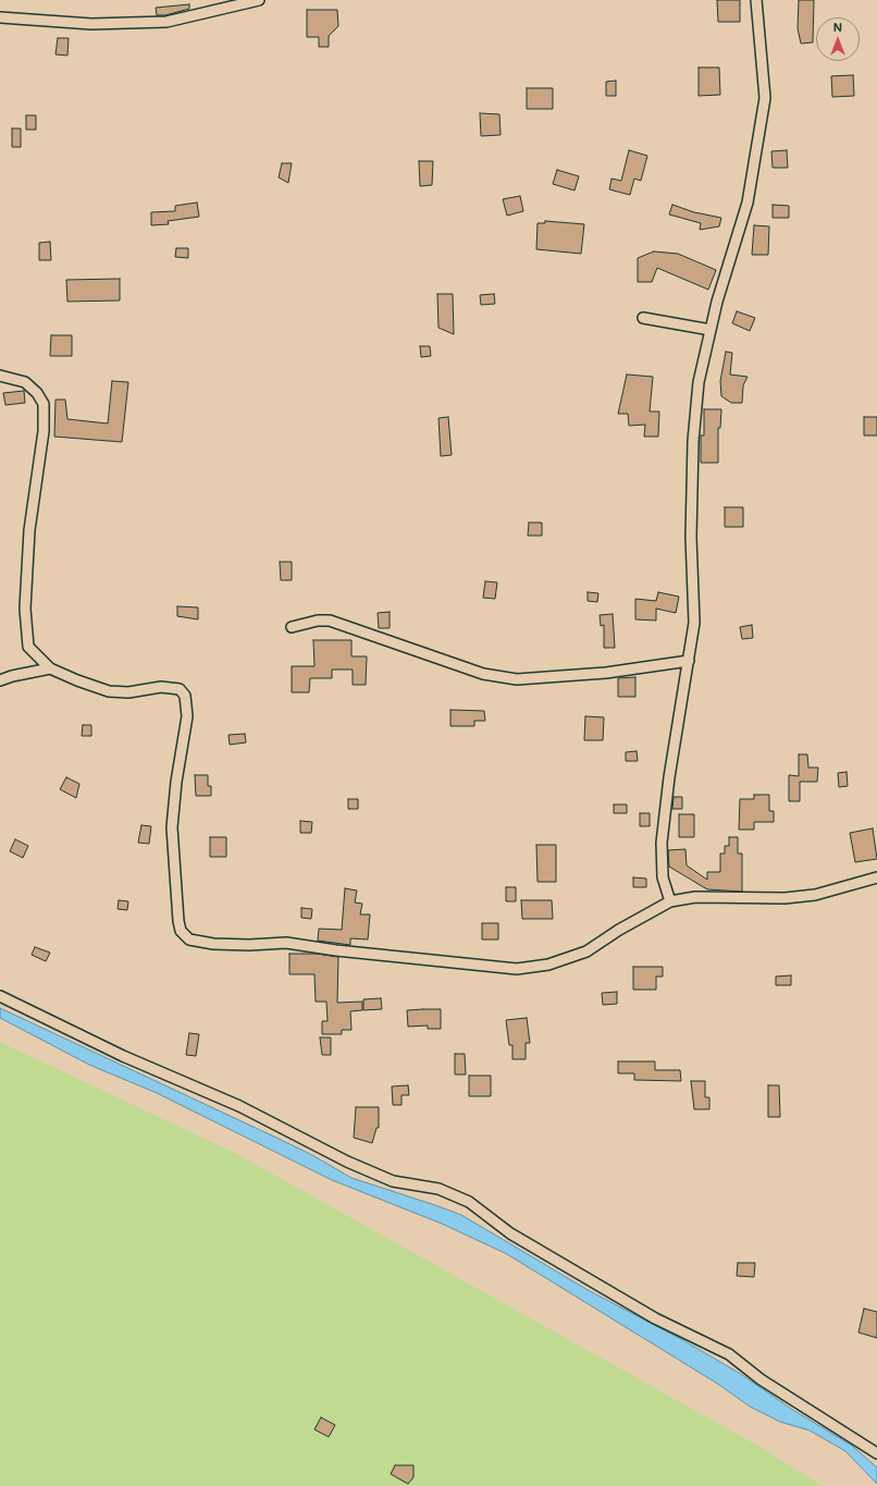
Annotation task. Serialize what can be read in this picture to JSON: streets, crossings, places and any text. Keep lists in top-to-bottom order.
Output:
{
  "north": "top"
}
